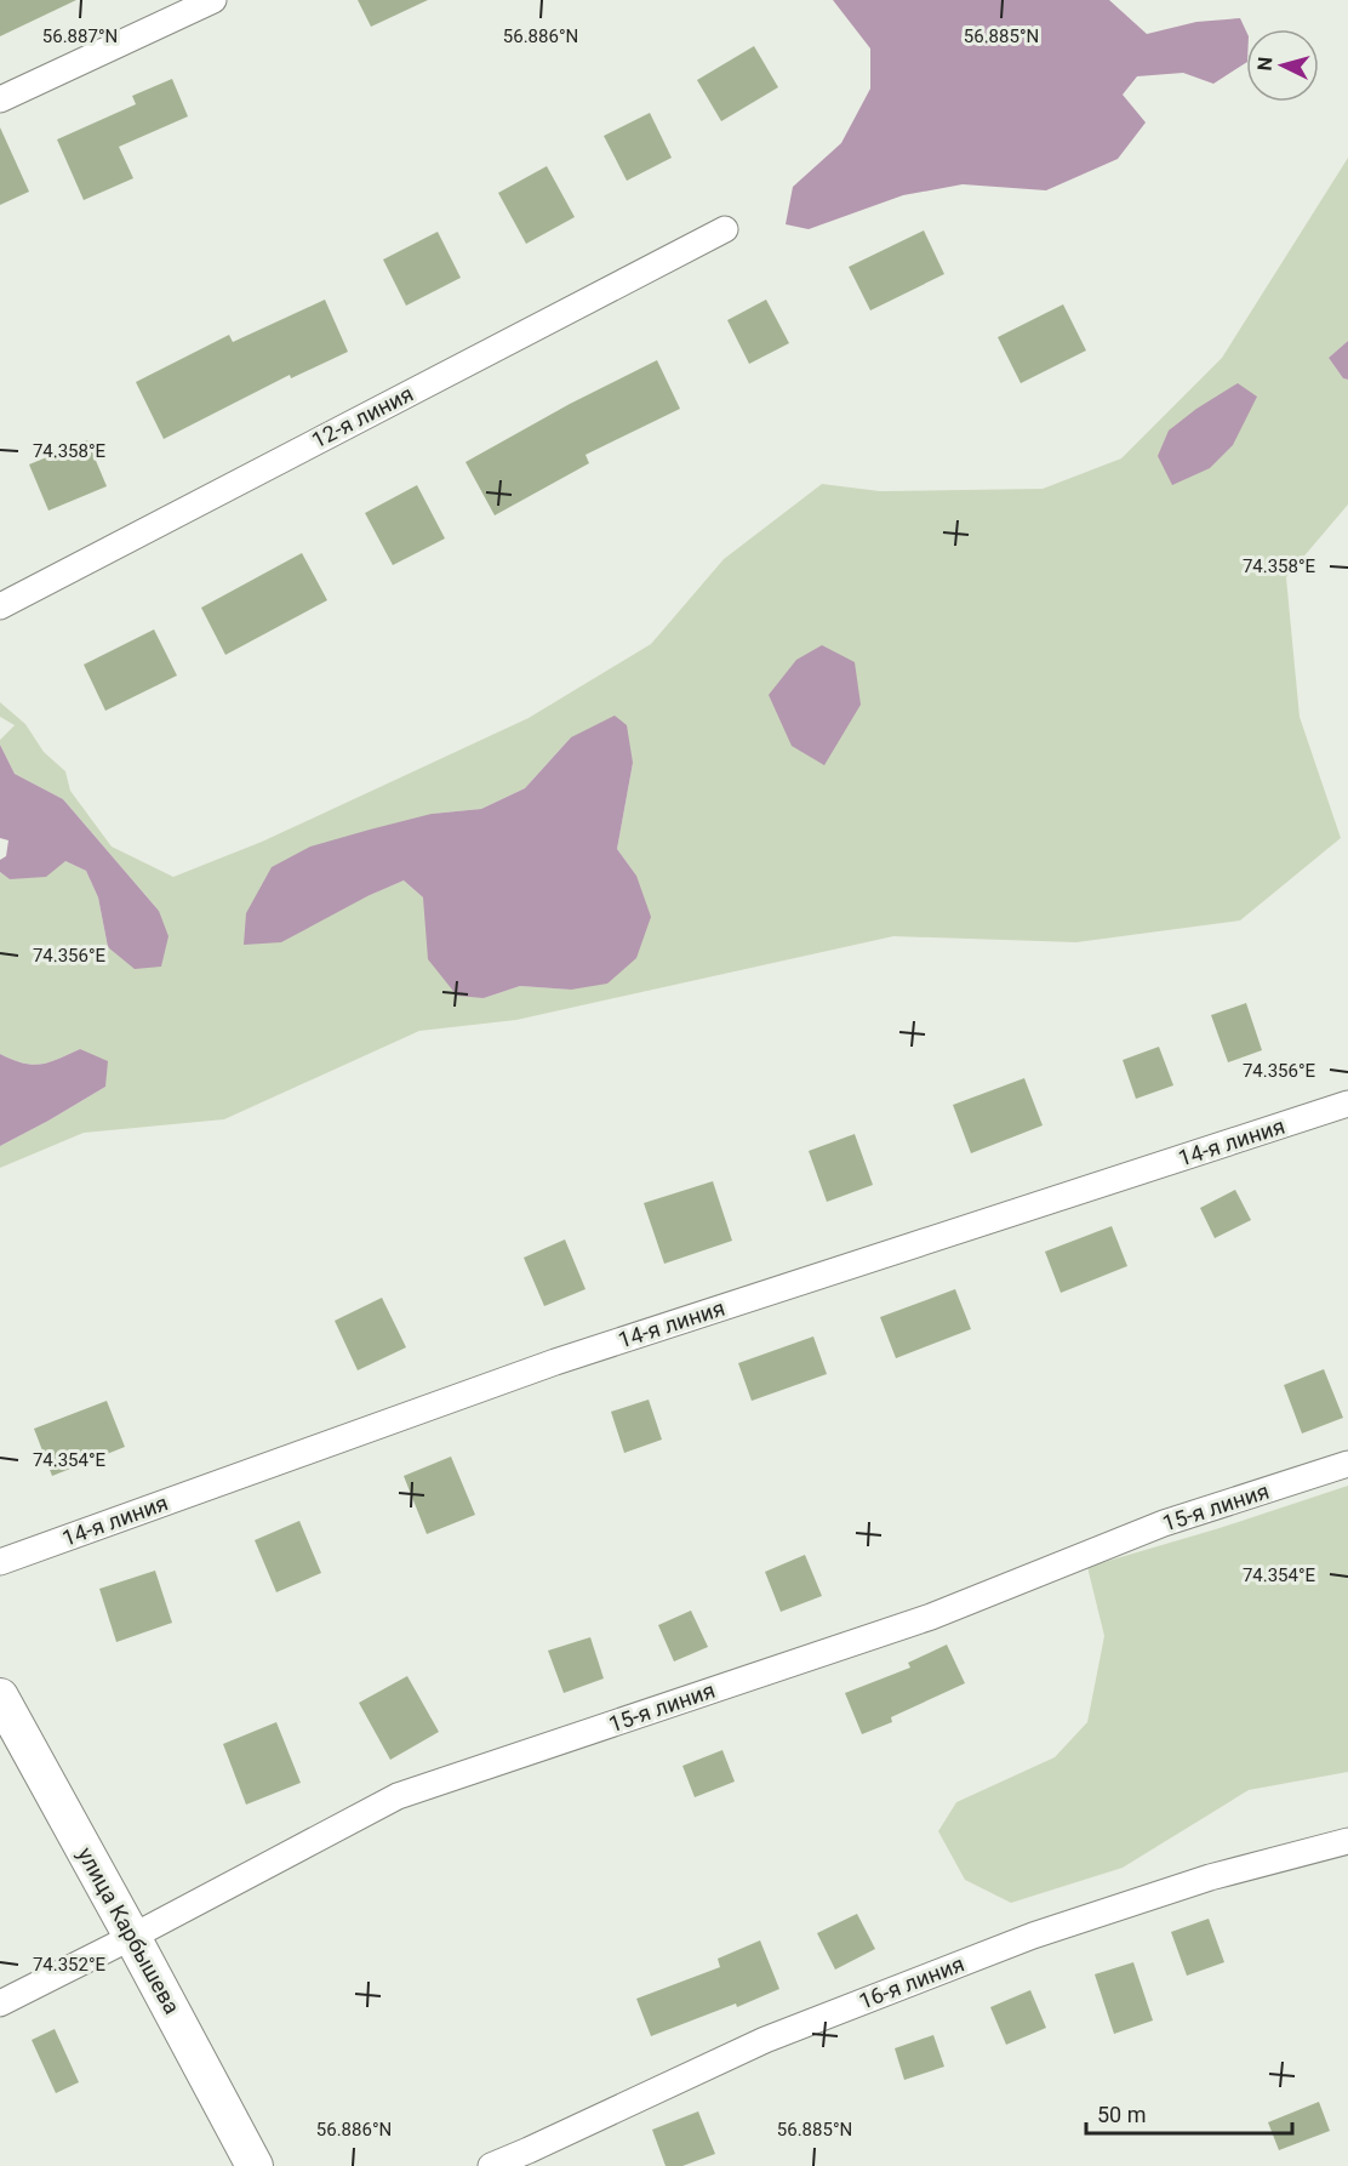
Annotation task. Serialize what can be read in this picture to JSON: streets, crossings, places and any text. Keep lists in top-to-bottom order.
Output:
{
  "streets": {
    "main road": ["улица Карбышева"],
    "street": [
      "12-я линия",
      "14-я линия",
      "15-я линия",
      "16-я линия"
    ]
  },
  "crossings": [
    ["15-я линия", "улица Карбышева"]
  ],
  "scale_bar": "50 m",
  "north": "left",
  "coordinates": [
    "56.887°N",
    "56.886°N",
    "56.885°N",
    "74.358°E",
    "74.356°E",
    "74.354°E",
    "74.352°E"
  ]
}
